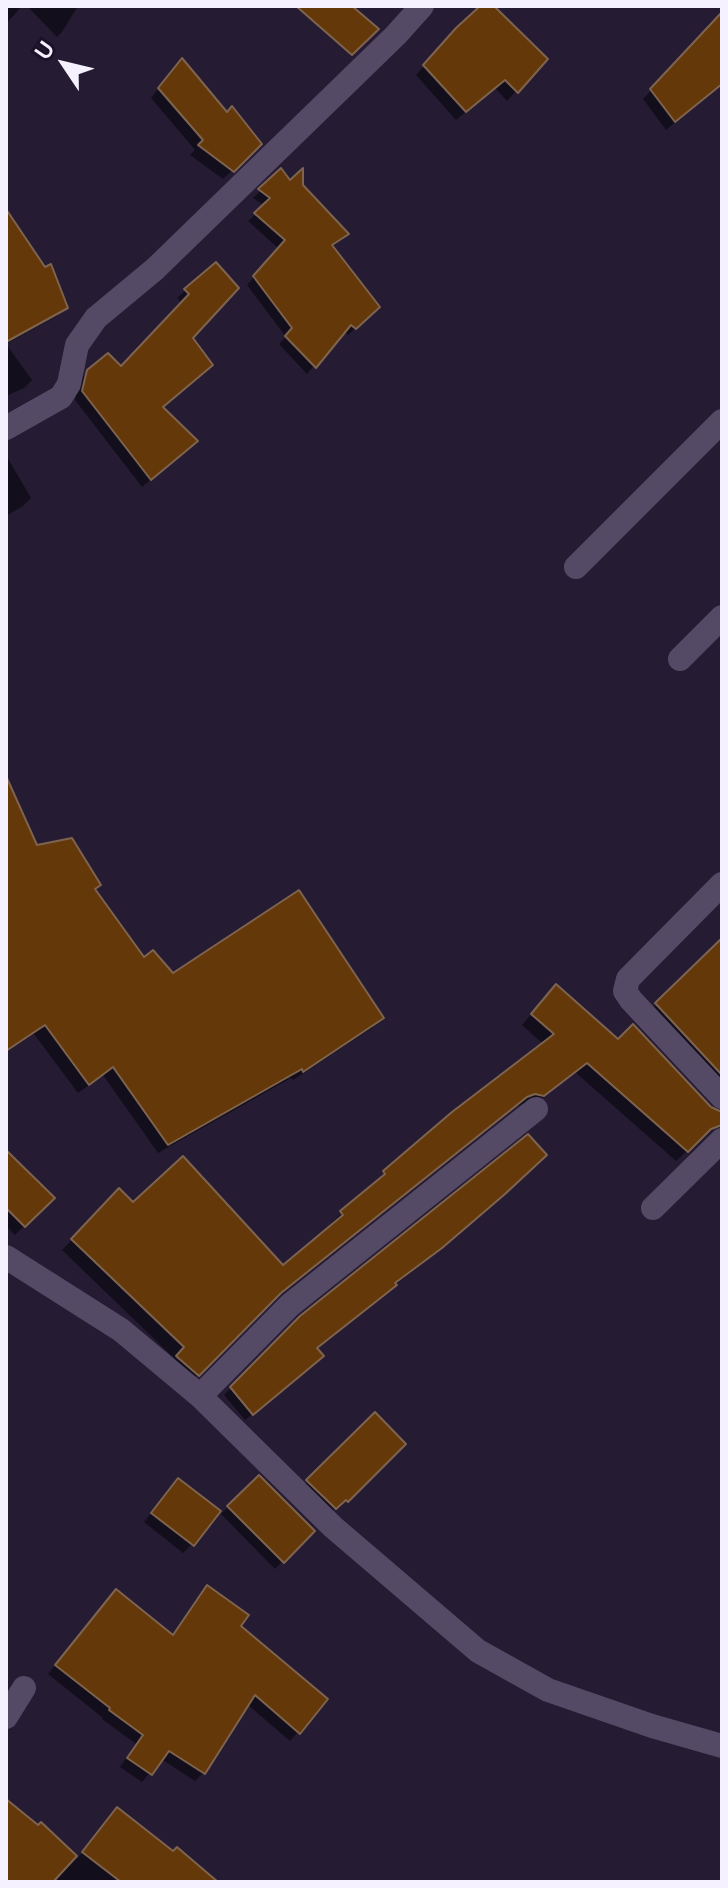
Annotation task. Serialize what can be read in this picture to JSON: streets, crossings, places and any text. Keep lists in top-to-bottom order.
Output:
{
  "north": "top left"
}
